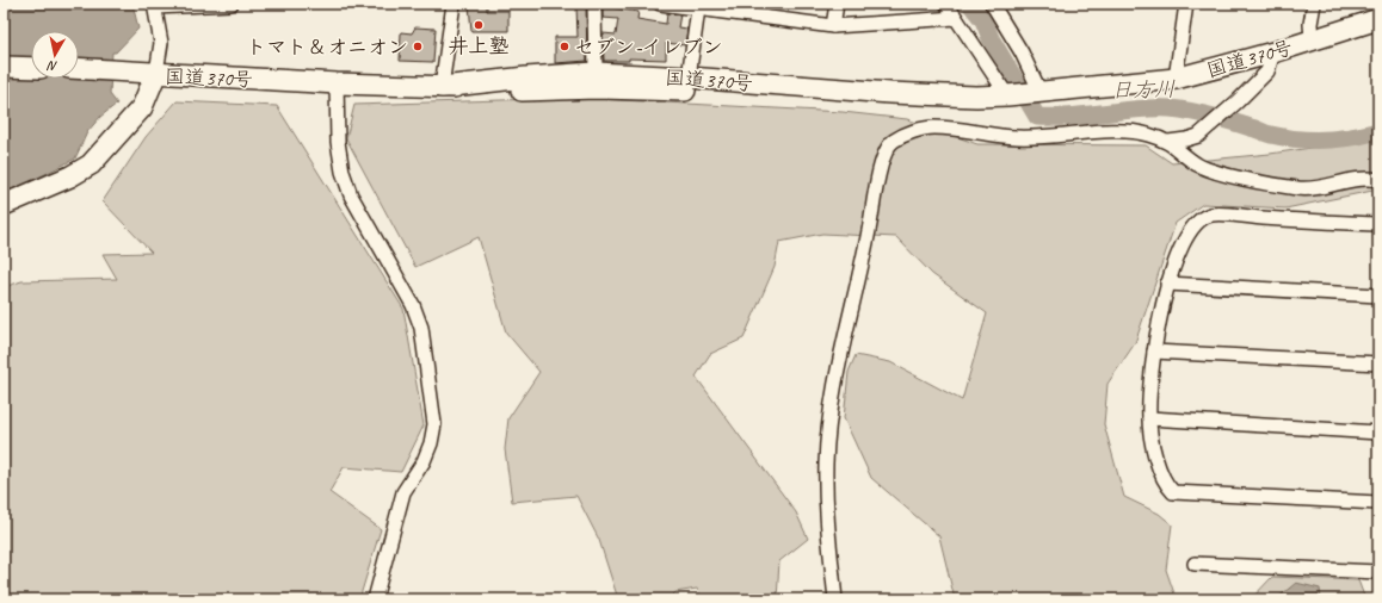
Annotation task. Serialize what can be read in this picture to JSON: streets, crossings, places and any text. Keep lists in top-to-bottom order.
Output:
{
  "streets": {
    "highway": ["国道370号"]
  },
  "water": ["日方川"],
  "places": ["井上塾", "トマト＆オニオン", "セブン-イレブン"],
  "north": "bottom"
}
